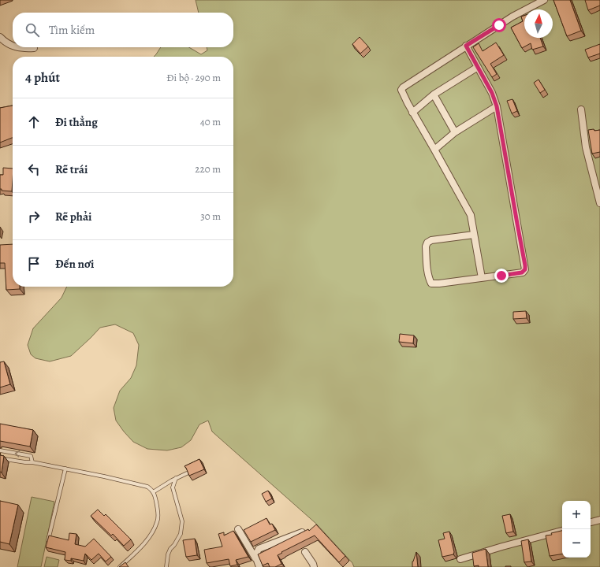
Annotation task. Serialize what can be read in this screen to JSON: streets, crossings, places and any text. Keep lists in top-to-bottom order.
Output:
{
  "north": "top",
  "page": {
    "search": "Tìm kiếm",
    "heading": ["4 phút", "Đi bộ · 290 m"],
    "list": [
      ["Đi thẳng", "40 m"],
      ["Rẽ trái", "220 m"],
      ["Rẽ phải", "30 m"],
      "Đến nơi"
    ],
    "map_buttons": ["+", "−"]
  }
}
